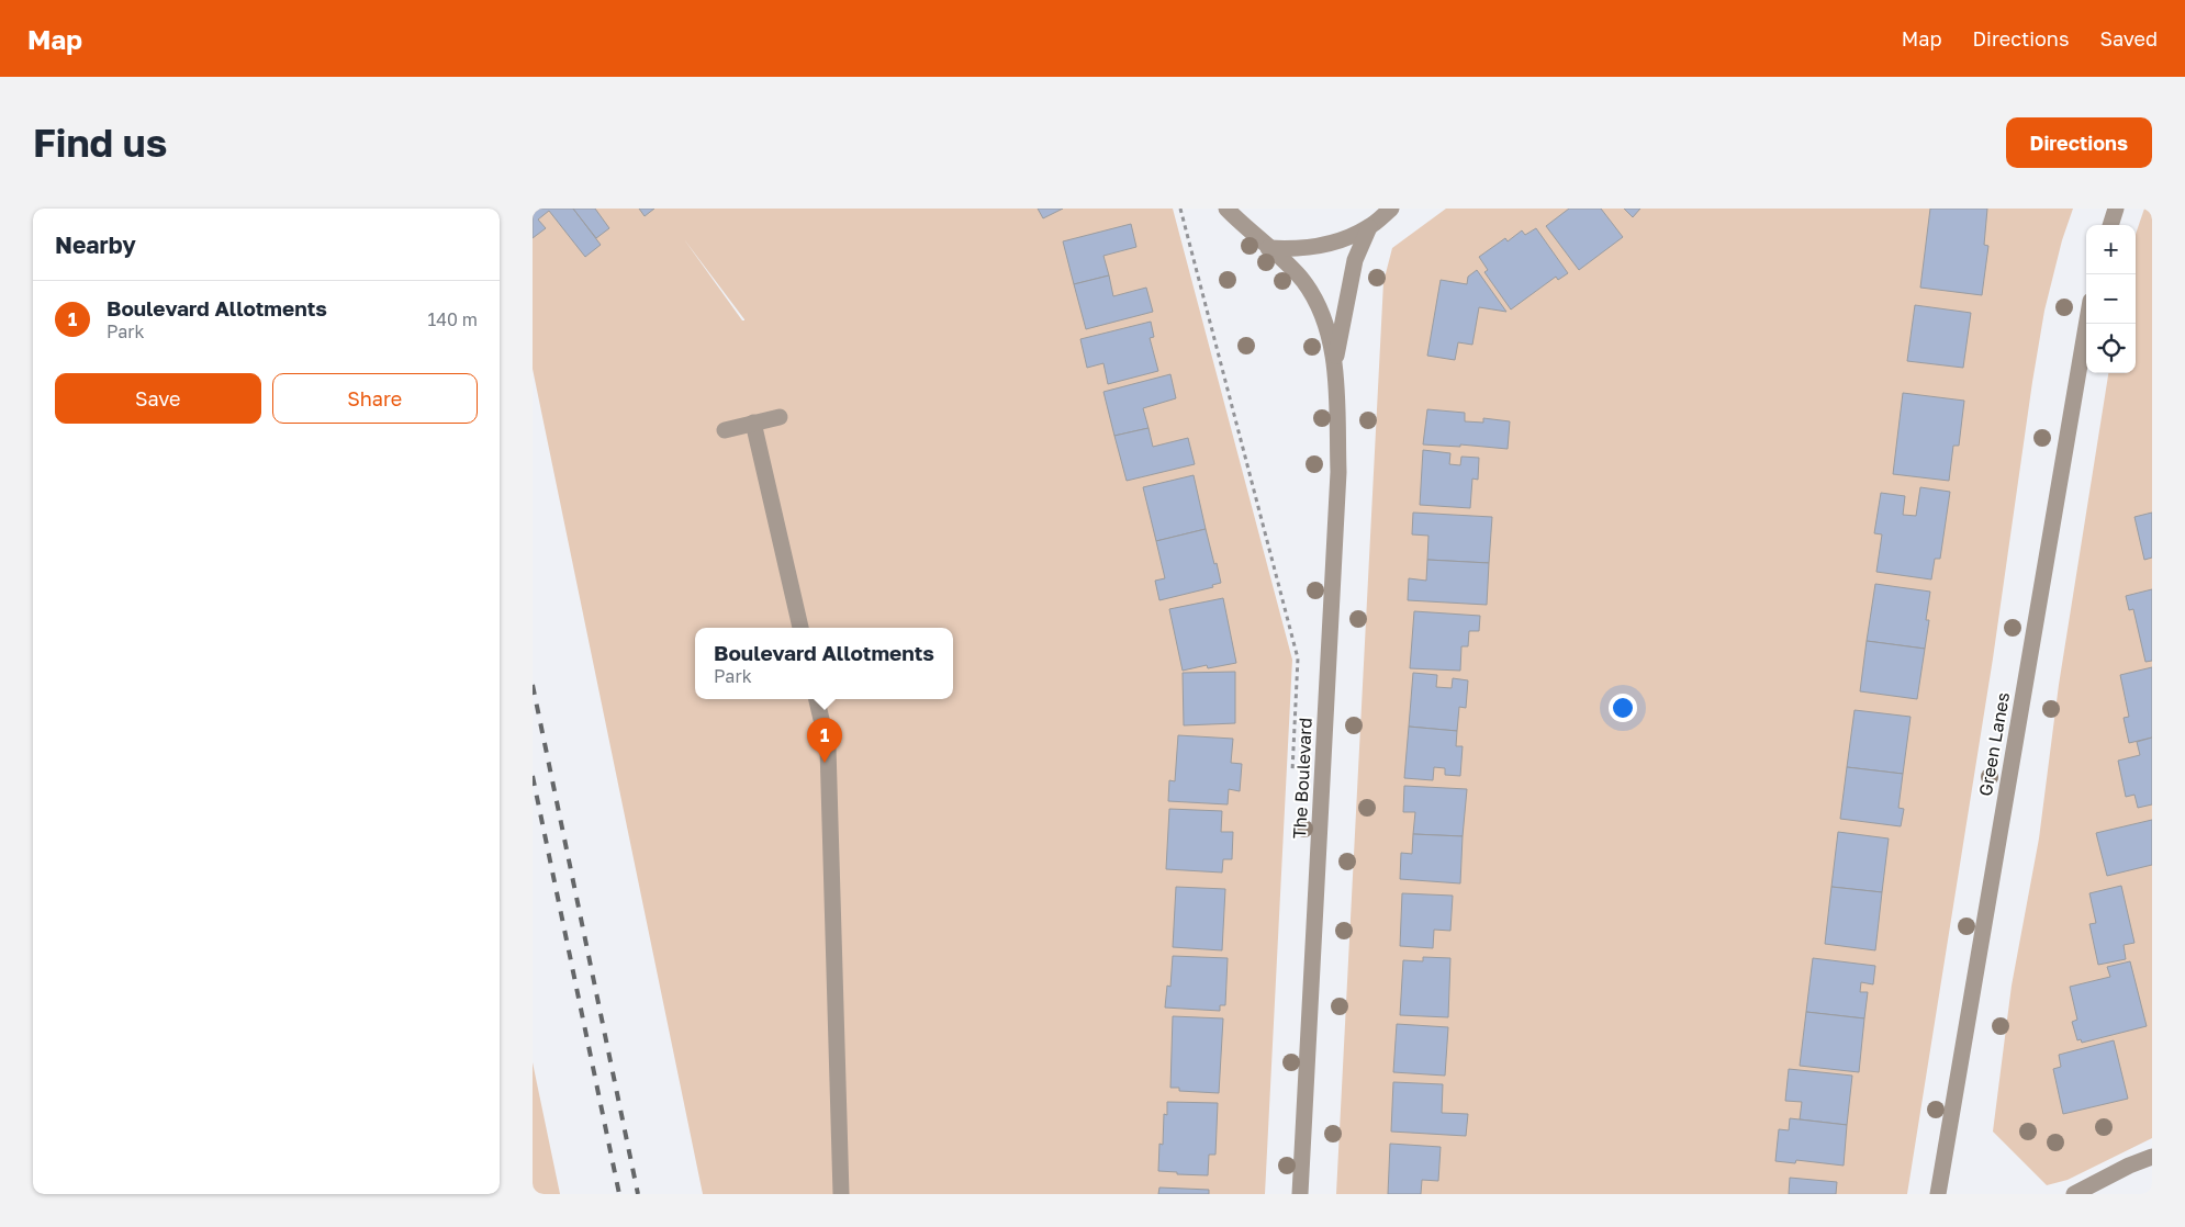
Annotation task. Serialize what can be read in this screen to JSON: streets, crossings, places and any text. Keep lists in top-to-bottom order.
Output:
{
  "streets": {
    "street": ["Green Lanes", "The Boulevard"]
  },
  "page": {
    "header": "Map",
    "nav": ["Map", "Directions", "Saved"],
    "buttons": [
      "Directions",
      ["Save", "Share"]
    ],
    "title": "Find us",
    "heading": "Nearby",
    "map_buttons": ["+", "−"],
    "list": [
      {
        "mark": "1",
        "name": "Boulevard Allotments",
        "note": "Park",
        "value": "140 m"
      }
    ],
    "popup": ["Boulevard Allotments", "Park"],
    "pins": "1"
  }
}
